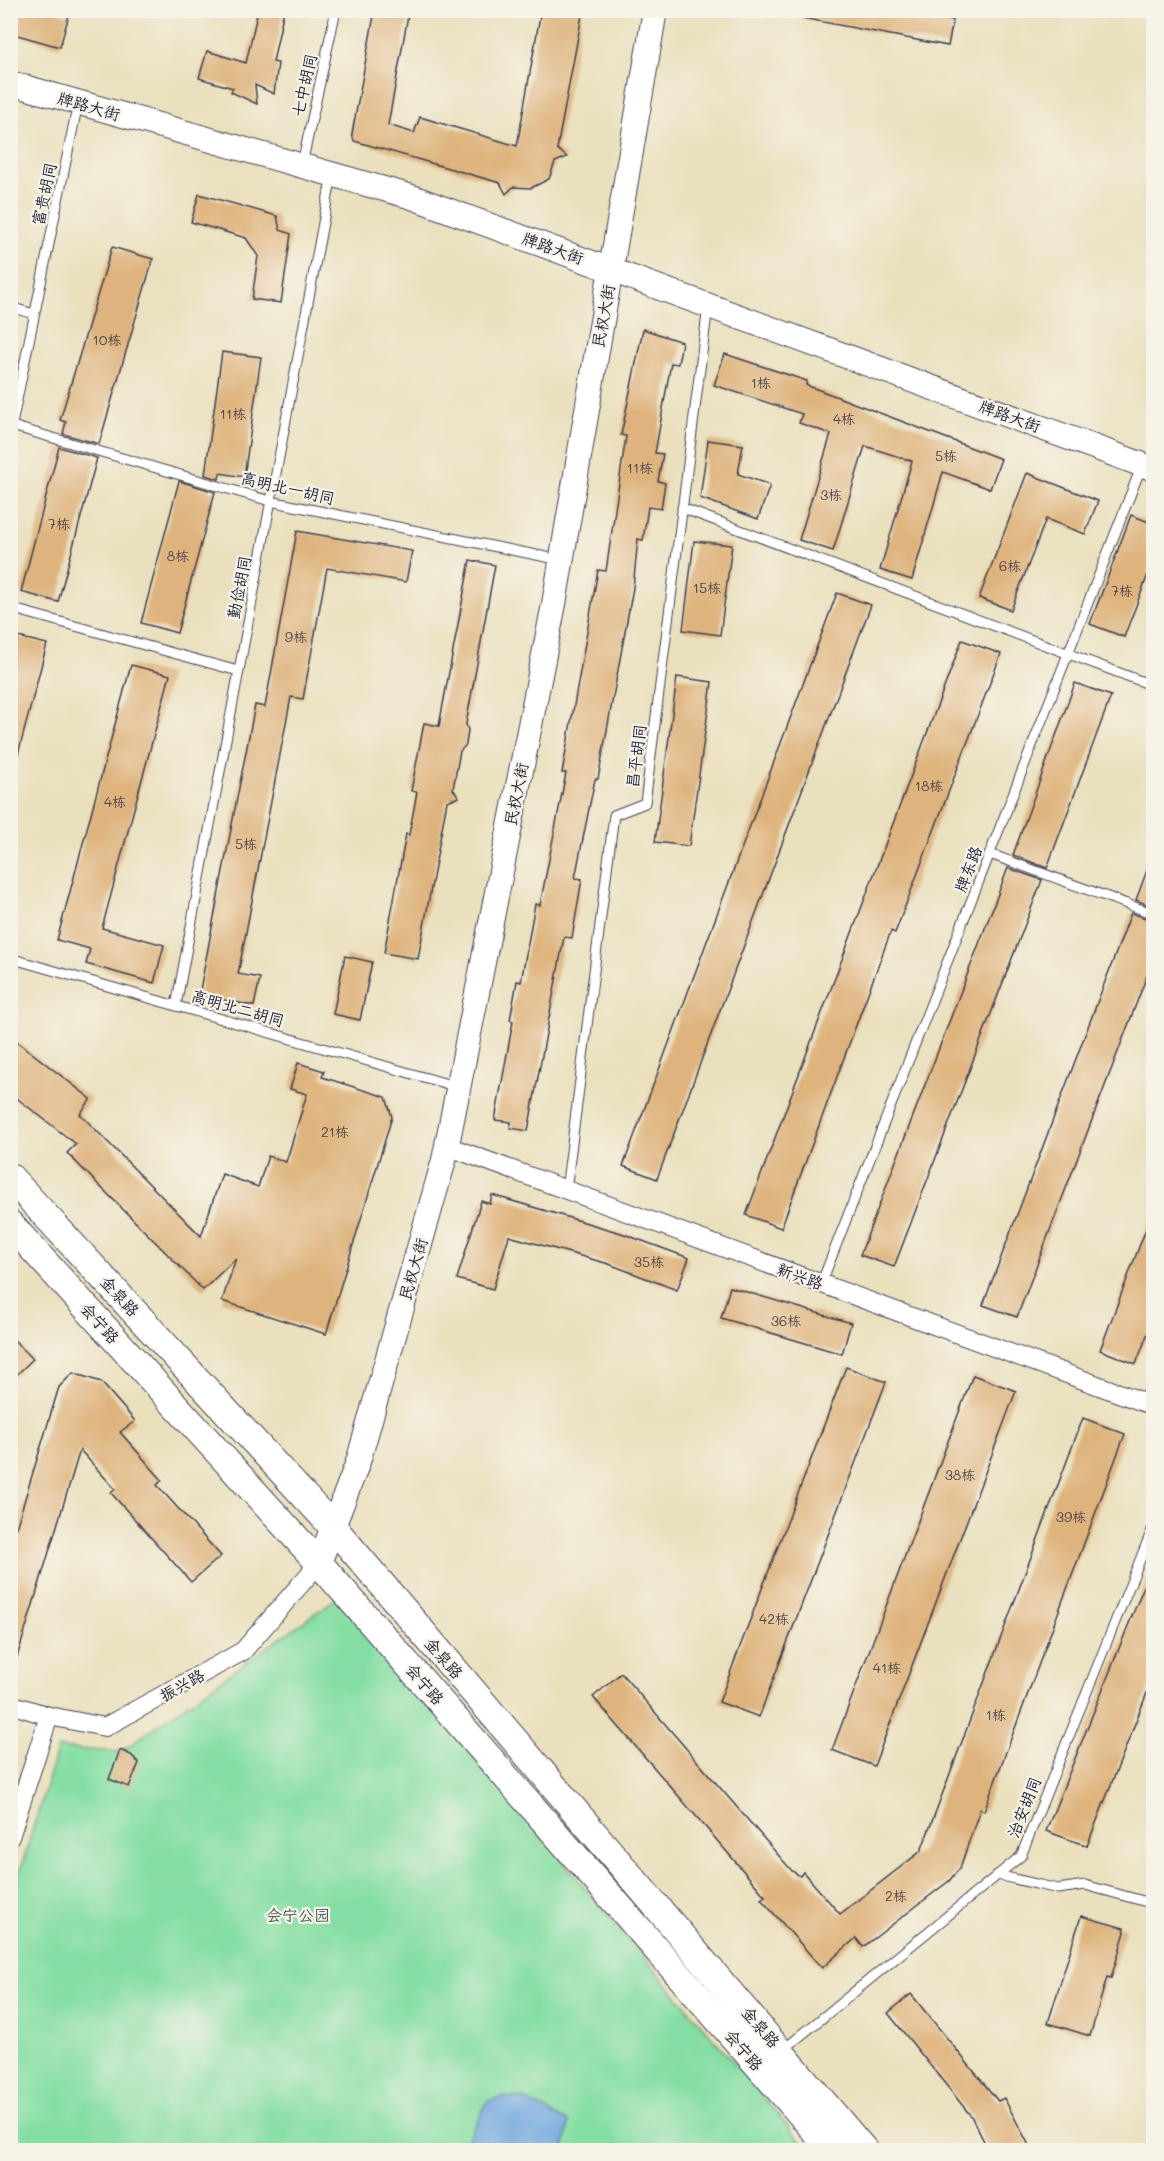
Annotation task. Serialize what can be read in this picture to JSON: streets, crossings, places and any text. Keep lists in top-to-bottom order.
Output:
{
  "streets": {
    "main road": ["金泉路", "会宁路"],
    "street": [
      "牌路大街",
      "民权大街",
      "新兴路",
      "振兴路"
    ],
    "lane": [
      "七中胡同",
      "富贵胡同",
      "高明北一胡同",
      "勤俭胡同",
      "昌平胡同",
      "牌东路",
      "高明北二胡同",
      "治安胡同"
    ]
  },
  "crossings": [
    ["七中胡同", "牌路大街"],
    ["牌路大街", "富贵胡同"],
    ["牌路大街", "民权大街"],
    ["牌路大街", "勤俭胡同"],
    ["牌路大街", "昌平胡同"],
    ["牌路大街", "牌东路"],
    ["富贵胡同", "高明北一胡同"],
    ["民权大街", "高明北一胡同"],
    ["民权大街", "高明北二胡同"],
    ["民权大街", "新兴路"],
    ["民权大街", "金泉路"],
    ["民权大街", "会宁路"],
    ["民权大街", "振兴路"],
    ["高明北一胡同", "勤俭胡同"],
    ["勤俭胡同", "高明北二胡同"],
    ["昌平胡同", "新兴路"],
    ["牌东路", "新兴路"],
    ["金泉路", "会宁路"],
    ["金泉路", "治安胡同"],
    ["会宁路", "振兴路"],
    ["会宁路", "治安胡同"]
  ],
  "parks": ["会宁公园"],
  "house_numbers": [
    "10栋",
    "1栋",
    "11栋",
    "4栋",
    "5栋",
    "11栋",
    "3栋",
    "7栋",
    "8栋",
    "6栋",
    "15栋",
    "7栋",
    "9栋",
    "18栋",
    "4栋",
    "5栋",
    "21栋",
    "35栋",
    "36栋",
    "38栋",
    "39栋",
    "42栋",
    "41栋",
    "1栋",
    "2栋"
  ]
}
